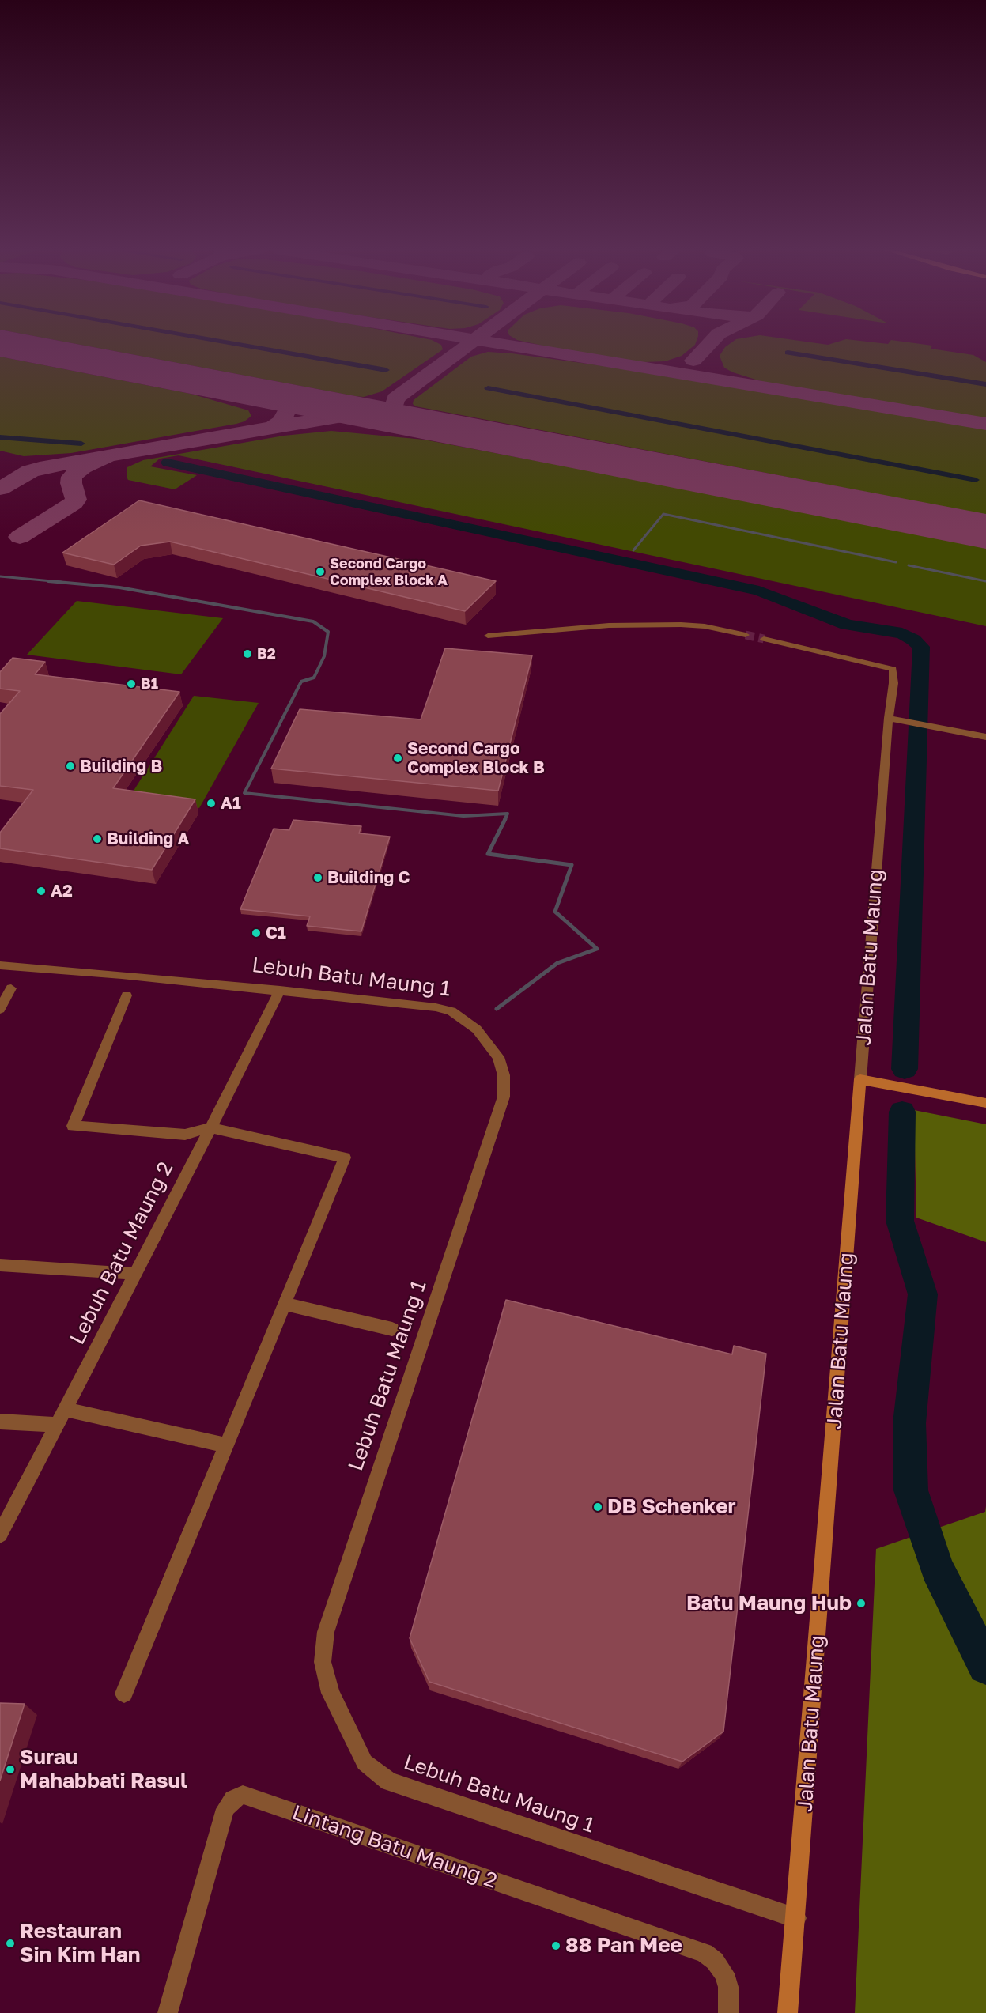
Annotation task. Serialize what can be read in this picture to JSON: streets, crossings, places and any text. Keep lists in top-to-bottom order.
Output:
{
  "streets": {
    "street": [
      "Jalan Batu Maung",
      "Lebuh Batu Maung 1",
      "Lebuh Batu Maung 2",
      "Lintang Batu Maung 2"
    ]
  },
  "crossings": [
    ["Jalan Batu Maung", "Lebuh Batu Maung 1"],
    ["Lebuh Batu Maung 1", "Lebuh Batu Maung 2"]
  ],
  "places": [
    "Second Cargo Complex Block A",
    "B2",
    "B1",
    "Second Cargo Complex Block B",
    "Building B",
    "A1",
    "Building A",
    "Building C",
    "A2",
    "C1",
    "DB Schenker",
    "Batu Maung Hub",
    "Surau Mahabbati Rasul",
    "Restauran Sin Kim Han",
    "88 Pan Mee"
  ]
}
